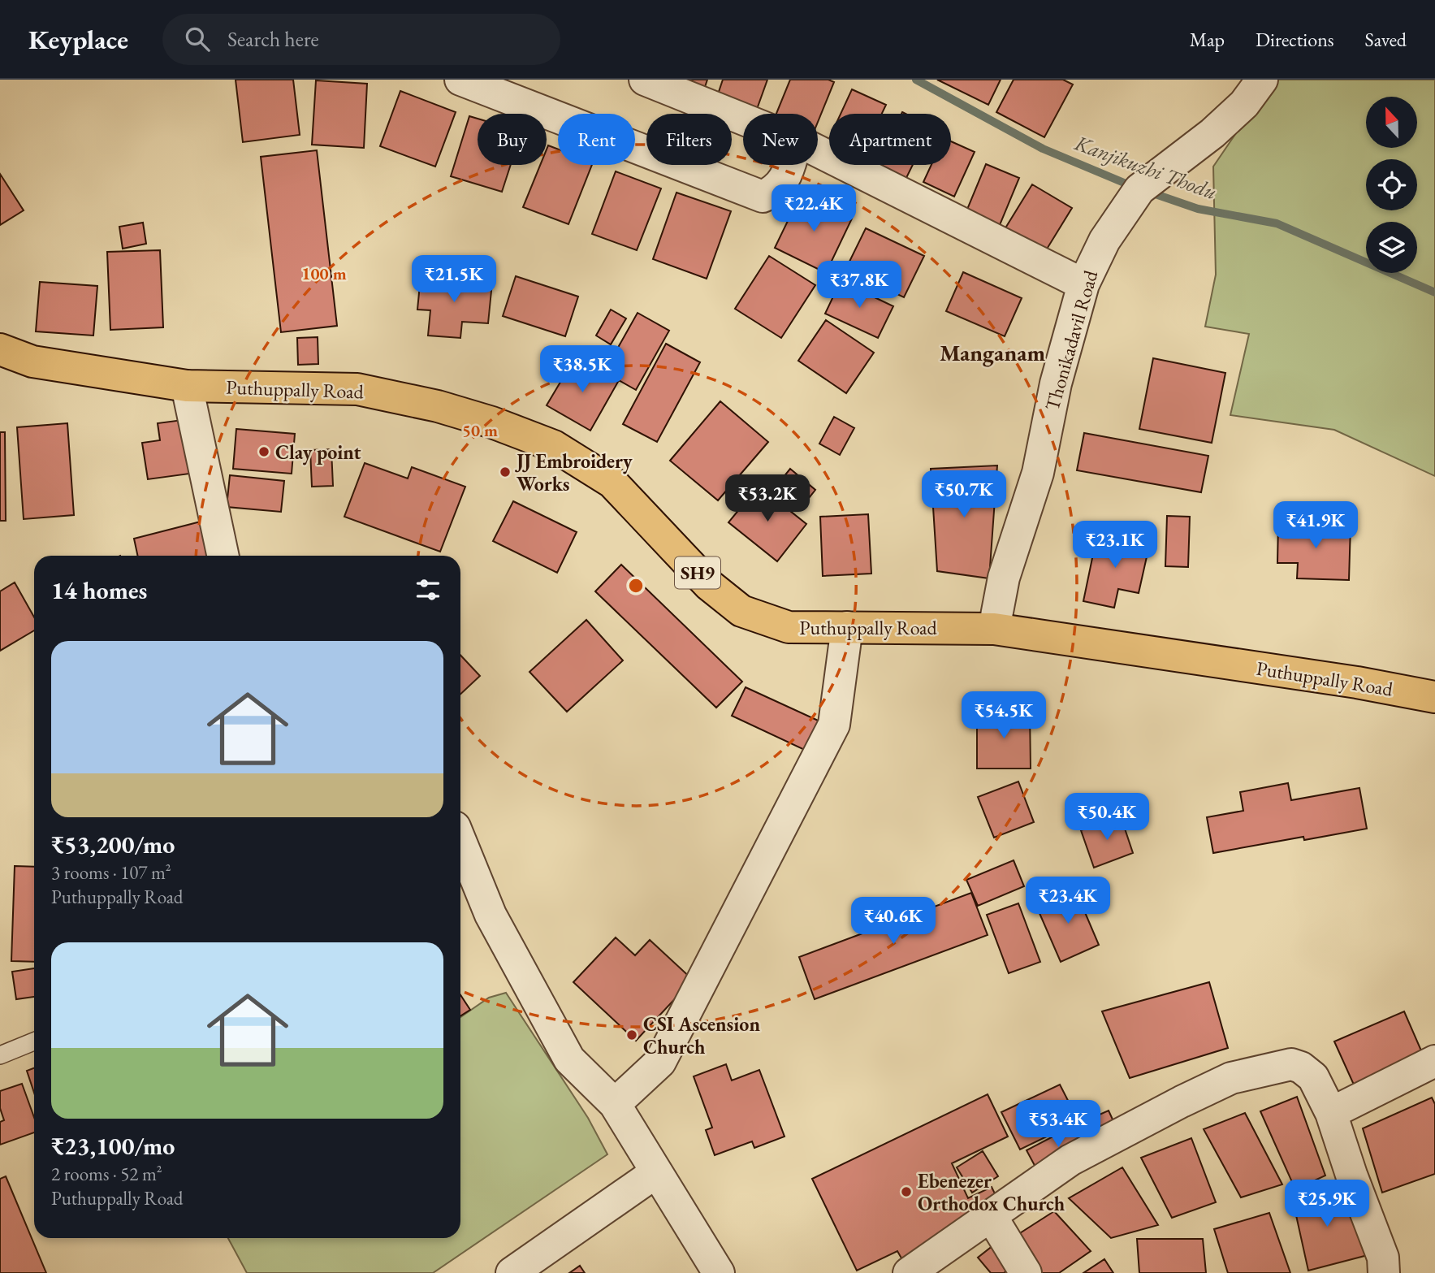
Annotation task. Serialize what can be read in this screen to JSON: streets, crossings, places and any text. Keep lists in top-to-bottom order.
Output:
{
  "streets": {
    "main road": ["Puthuppally Road", "SH9"],
    "street": ["Thonikadavil Road"]
  },
  "crossings": [
    ["Thonikadavil Road", "Puthuppally Road"]
  ],
  "districts": ["Manganam"],
  "water": ["Kanjikuzhi Thodu"],
  "places": [
    "Clay point",
    "JJ Embroidery Works",
    "CSI Ascension Church",
    "Ebenezer Orthodox Church"
  ],
  "north": "top",
  "page": {
    "header": "Keyplace",
    "search": "Search here",
    "nav": ["Map", "Directions", "Saved"],
    "chip": [
      "Buy",
      "Rent",
      "Filters",
      "New",
      "Apartment"
    ],
    "price": [
      "₹22.4K",
      "₹21.5K",
      "₹37.8K",
      "₹38.5K",
      "₹50.7K",
      "₹53.2K",
      "₹41.9K",
      "₹23.1K",
      "₹54.5K",
      "₹50.4K",
      "₹23.4K",
      "₹40.6K",
      "₹53.4K",
      "₹25.9K"
    ],
    "heading": "14 homes",
    "list": [
      {
        "name": "₹53,200/mo",
        "note": "3 rooms · 107 m² · Puthuppally Road"
      },
      {
        "name": "₹23,100/mo",
        "note": "2 rooms · 52 m² · Puthuppally Road"
      }
    ]
  },
  "rings": ["100 m", "50 m"]
}
